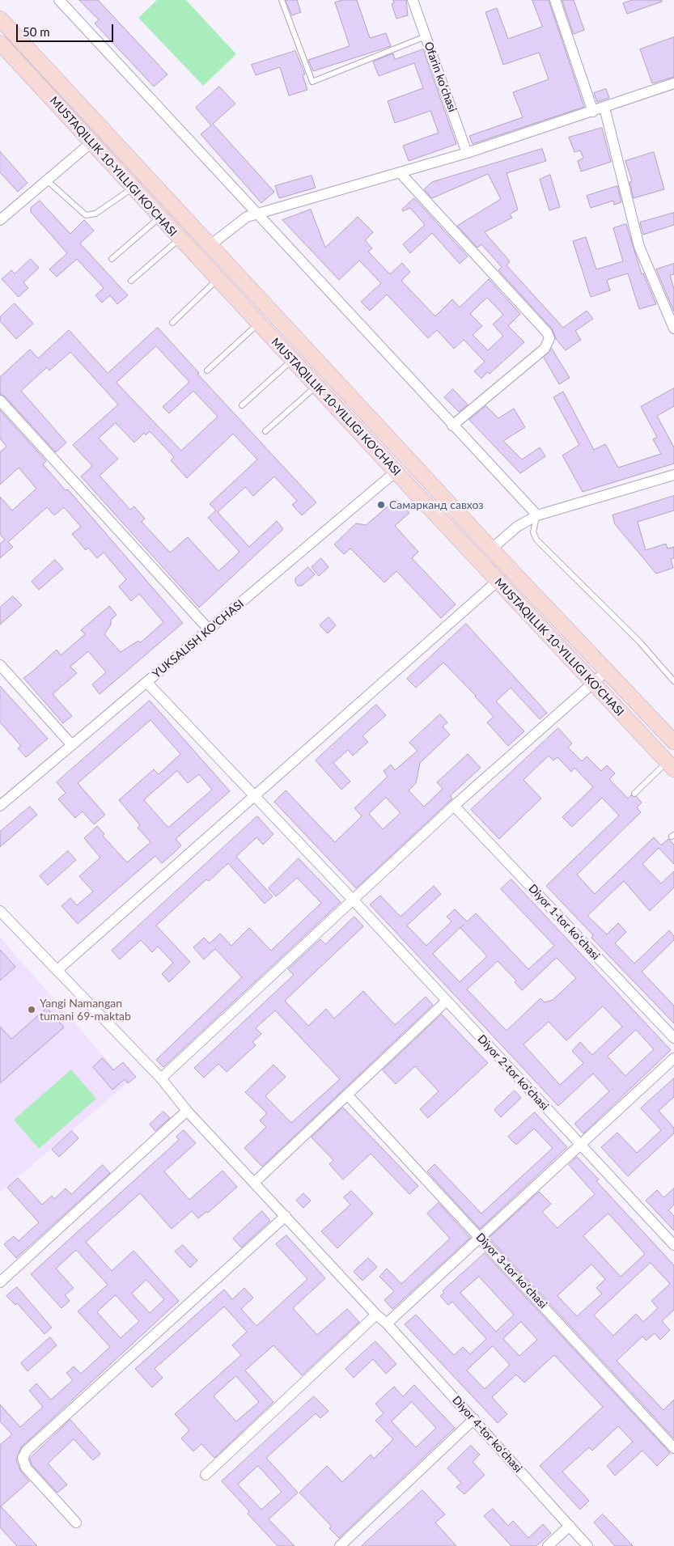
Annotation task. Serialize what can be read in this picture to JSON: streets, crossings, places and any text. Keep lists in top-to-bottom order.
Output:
{
  "streets": {
    "main road": ["MUSTAQILLIK 10-YILLIGI KO'CHASI"],
    "street": [
      "Ofarin koʻchasi",
      "YUKSALISH KO'CHASI",
      "Diyor 1-tor koʻchasi",
      "Diyor 2-tor koʻchasi",
      "Diyor 3-tor koʻchasi",
      "Diyor 4-tor koʻchasi"
    ]
  },
  "crossings": [
    ["MUSTAQILLIK 10-YILLIGI KO'CHASI", "YUKSALISH KO'CHASI"],
    ["YUKSALISH KO'CHASI", "Diyor 2-tor koʻchasi"]
  ],
  "places": ["Самарканд савхоз", "Yangi Namangan tumani 69-maktab"],
  "scale_bar": "50 m"
}
